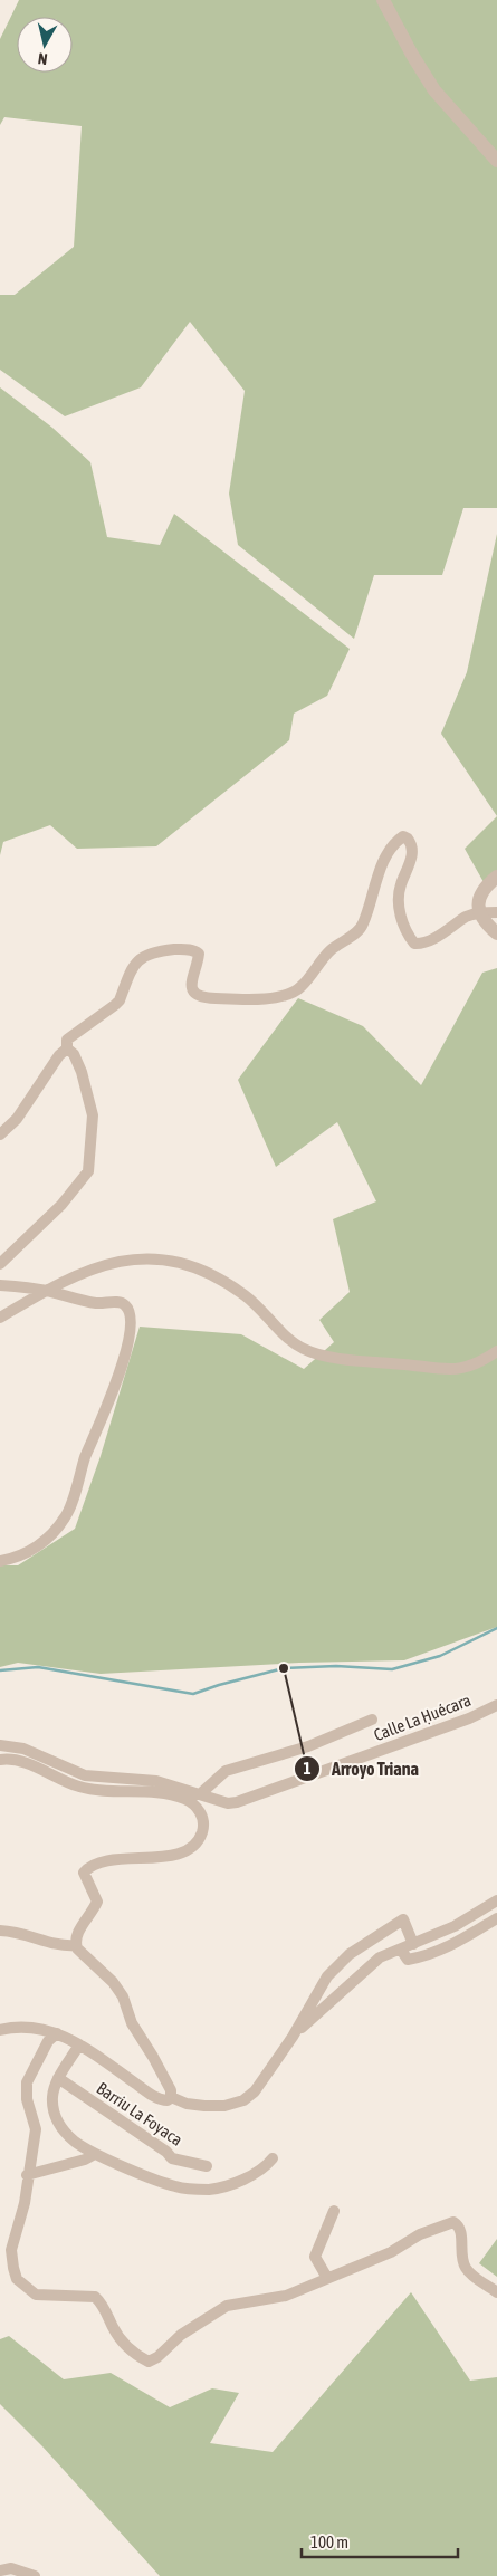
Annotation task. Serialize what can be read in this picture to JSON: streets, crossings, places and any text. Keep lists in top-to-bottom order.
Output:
{
  "streets": {
    "street": ["Calle La Ḥuécara", "Barriu La Foyaca"]
  },
  "places": ["Arroyo Triana"],
  "scale_bar": "100 m",
  "north": "bottom"
}
